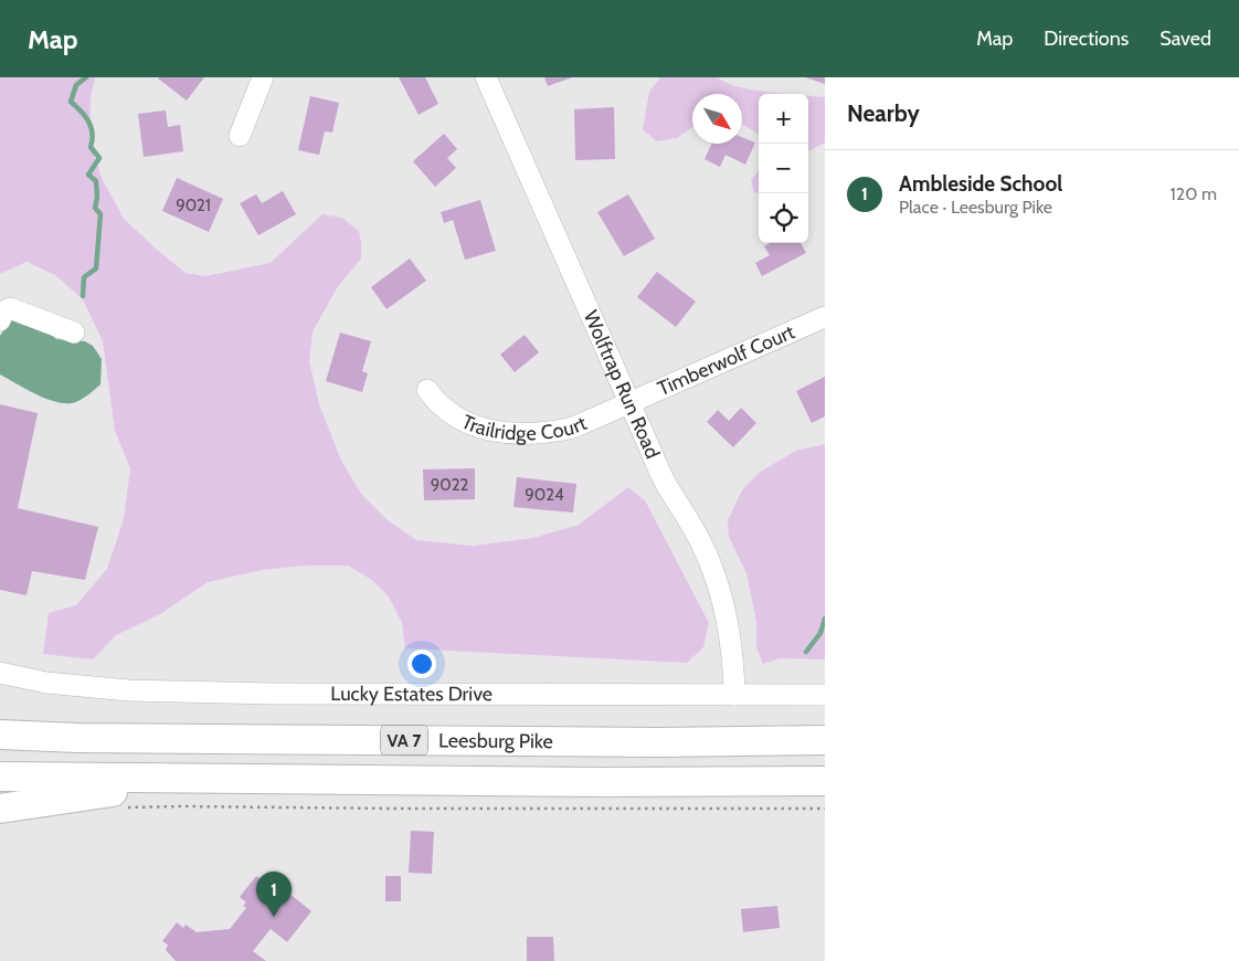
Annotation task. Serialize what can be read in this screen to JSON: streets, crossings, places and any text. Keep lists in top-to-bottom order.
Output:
{
  "streets": {
    "highway": ["VA 7", "Leesburg Pike"],
    "street": [
      "Timberwolf Court",
      "Wolftrap Run Road",
      "Trailridge Court",
      "Lucky Estates Drive"
    ]
  },
  "crossings": [
    ["Timberwolf Court", "Wolftrap Run Road"],
    ["Timberwolf Court", "Trailridge Court"],
    ["Wolftrap Run Road", "Trailridge Court"],
    ["Wolftrap Run Road", "Lucky Estates Drive"]
  ],
  "house_numbers": ["9021", "9022", "9024"],
  "north": "bottom right",
  "page": {
    "header": "Map",
    "nav": ["Map", "Directions", "Saved"],
    "heading": "Nearby",
    "map_buttons": ["+", "−"],
    "list": [
      {
        "mark": "1",
        "name": "Ambleside School",
        "note": "Place · Leesburg Pike",
        "value": "120 m"
      }
    ],
    "pins": "1"
  }
}
